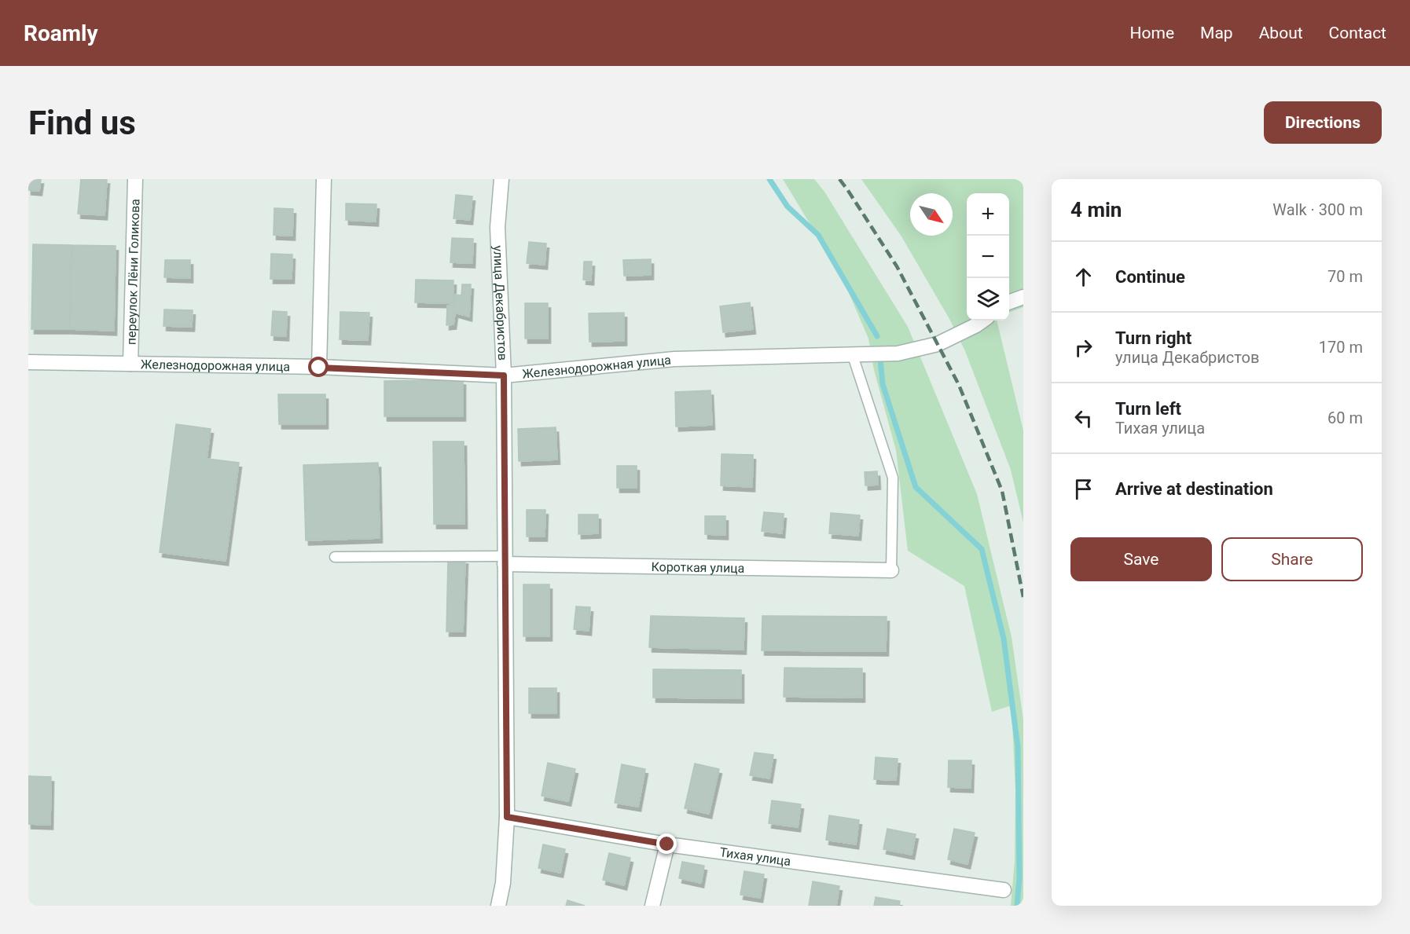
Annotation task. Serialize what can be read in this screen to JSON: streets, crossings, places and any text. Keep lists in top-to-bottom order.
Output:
{
  "streets": {
    "street": [
      "переулок Лёни Голикова",
      "улица Декабристов",
      "Железнодорожная улица",
      "Короткая улица",
      "Тихая улица"
    ]
  },
  "crossings": [
    ["переулок Лёни Голикова", "Железнодорожная улица"],
    ["улица Декабристов", "Железнодорожная улица"],
    ["улица Декабристов", "Короткая улица"],
    ["улица Декабристов", "Тихая улица"]
  ],
  "north": "bottom right",
  "page": {
    "header": "Roamly",
    "nav": [
      "Home",
      "Map",
      "About",
      "Contact"
    ],
    "buttons": [
      "Directions",
      ["Save", "Share"]
    ],
    "title": "Find us",
    "heading": ["4 min", "Walk · 300 m"],
    "map_buttons": ["+", "−"],
    "list": [
      ["Continue", "70 m"],
      ["Turn right", "улица Декабристов", "170 m"],
      ["Turn left", "Тихая улица", "60 m"],
      "Arrive at destination"
    ]
  }
}
